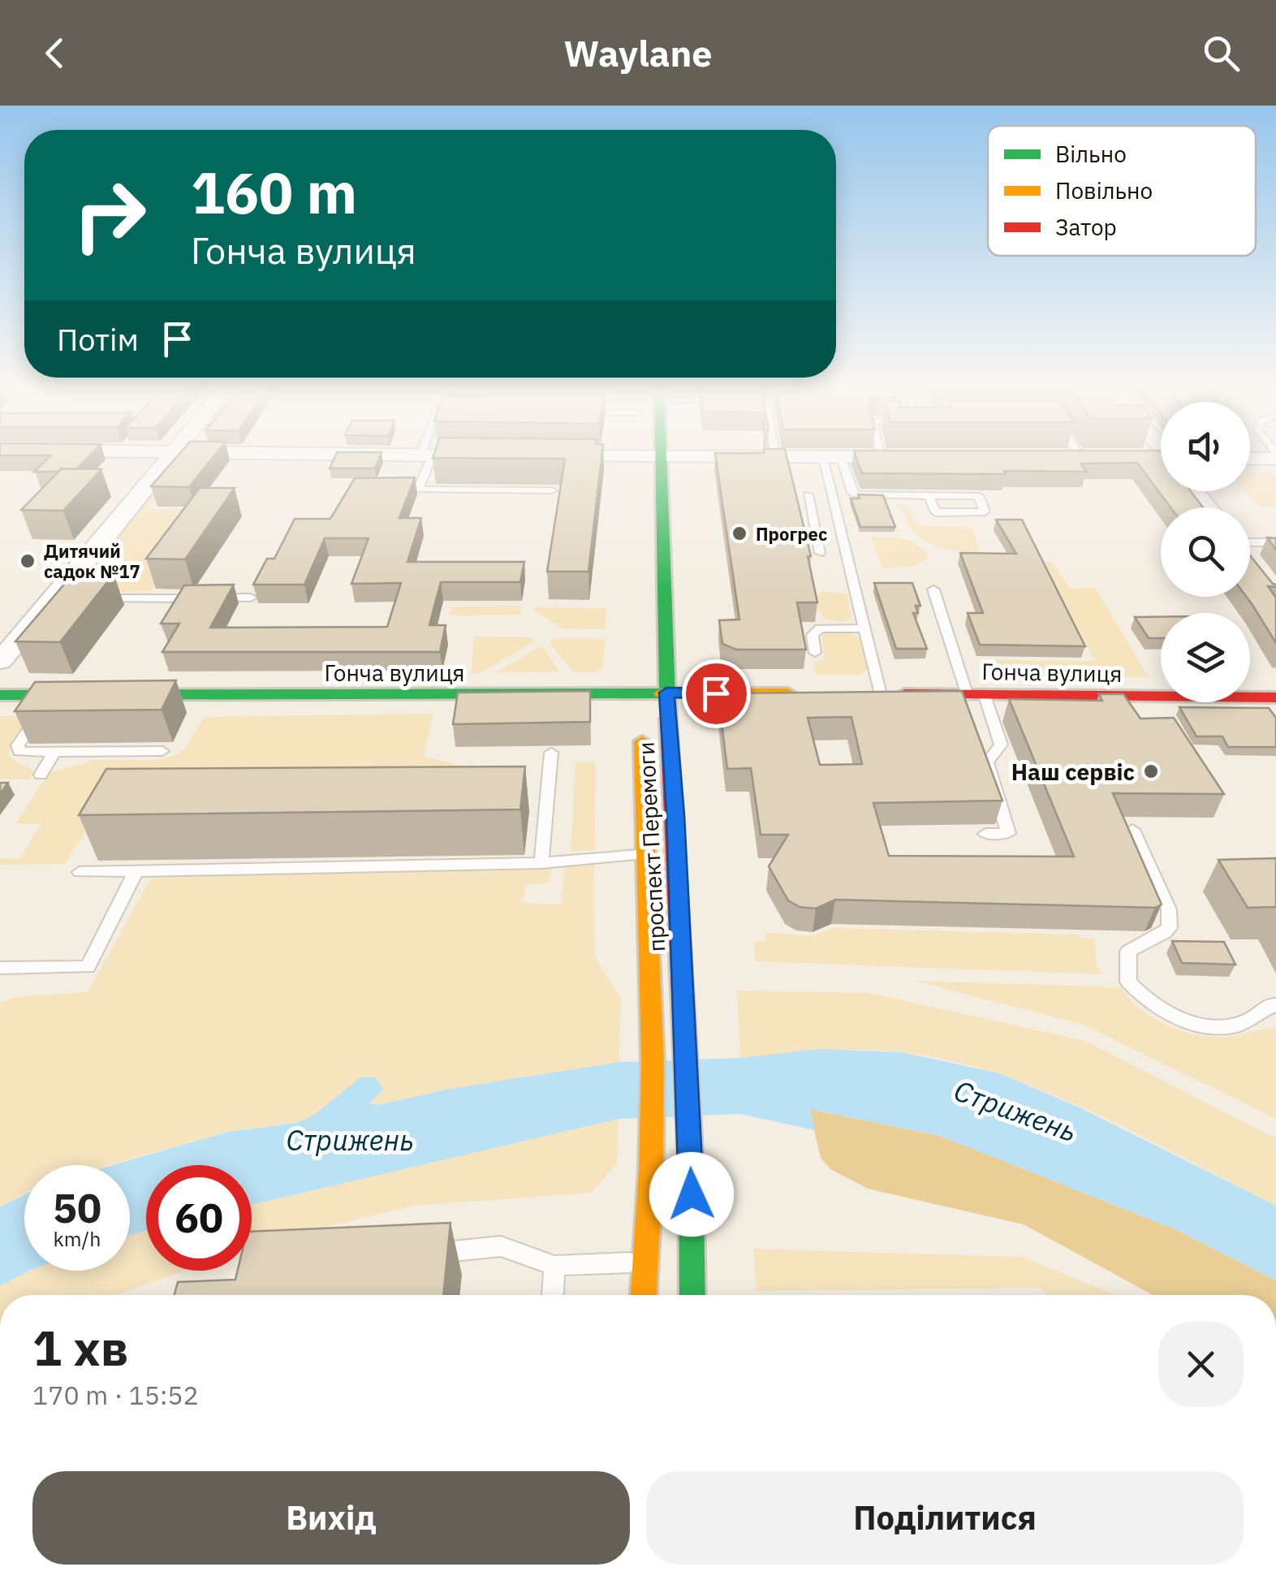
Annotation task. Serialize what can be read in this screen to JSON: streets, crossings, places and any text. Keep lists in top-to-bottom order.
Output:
{
  "streets": {
    "main road": ["Гонча вулиця", "проспект Перемоги"]
  },
  "crossings": [
    ["Гонча вулиця", "проспект Перемоги"]
  ],
  "water": ["Стрижень"],
  "places": ["Прогрес", "Дитячий садок №17", "Наш сервіс"],
  "legend": ["Вільно", "Повільно", "Затор"],
  "page": {
    "header": "Waylane",
    "turn": ["160 m", "Гонча вулиця"],
    "then": "Потім",
    "speed": "50 km/h",
    "limit": "60",
    "heading": ["1 хв", "170 m · 15:52"],
    "buttons": ["Вихід", "Поділитися"]
  }
}
